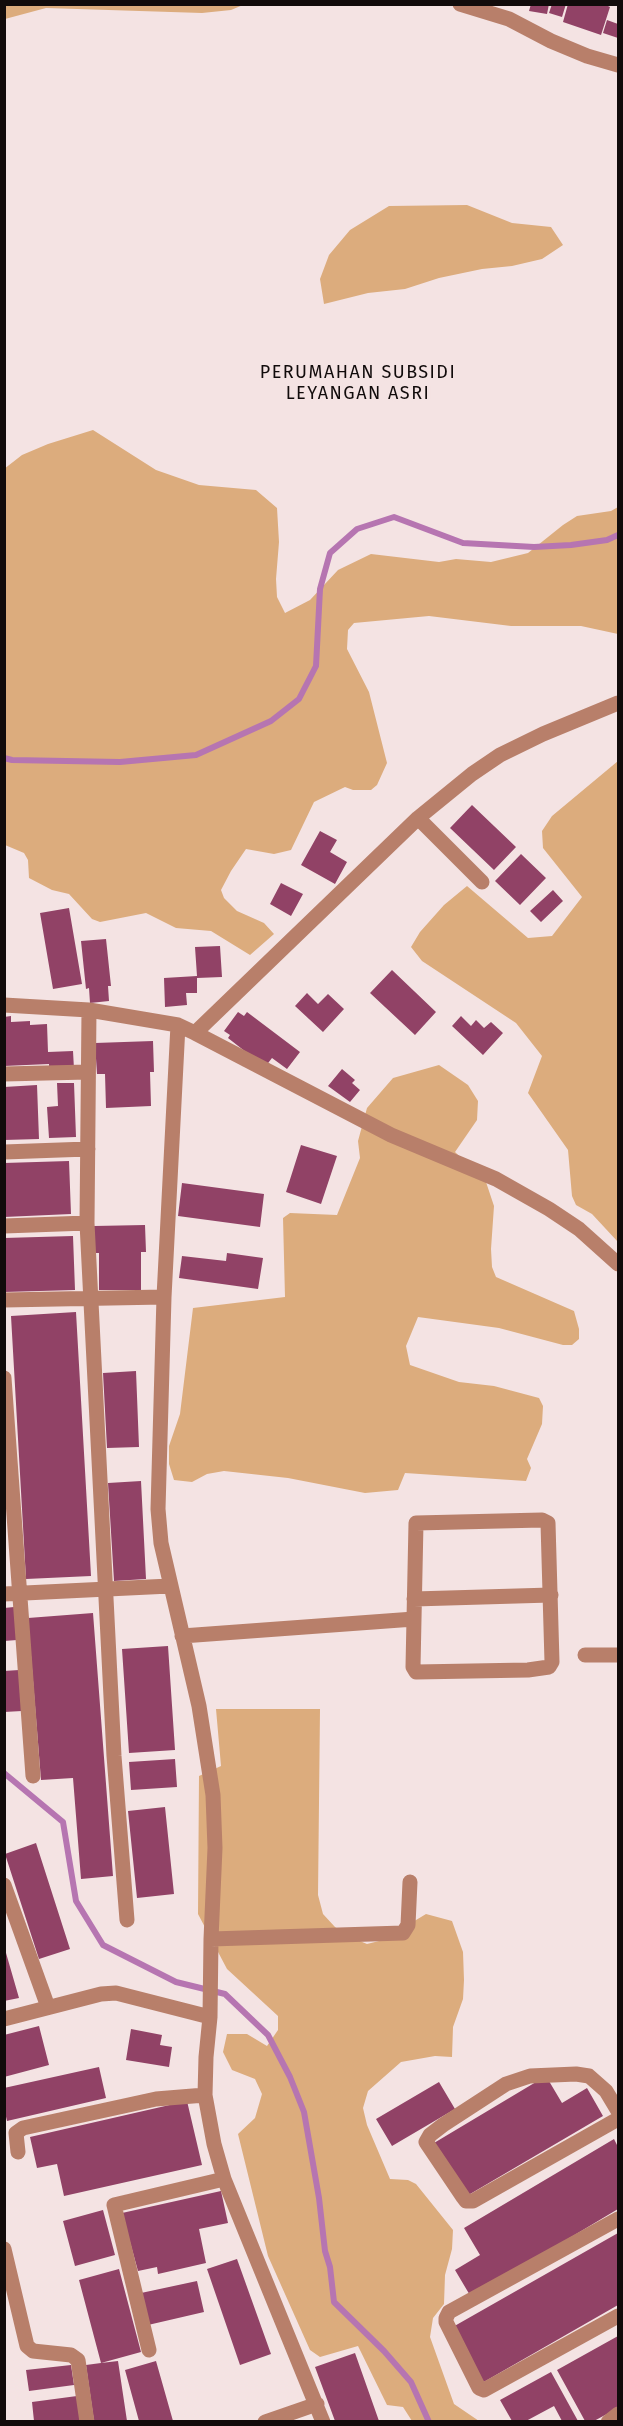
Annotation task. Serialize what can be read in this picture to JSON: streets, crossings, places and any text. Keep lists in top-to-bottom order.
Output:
{
  "districts": ["PERUMAHAN SUBSIDI LEYANGAN ASRI"]
}
